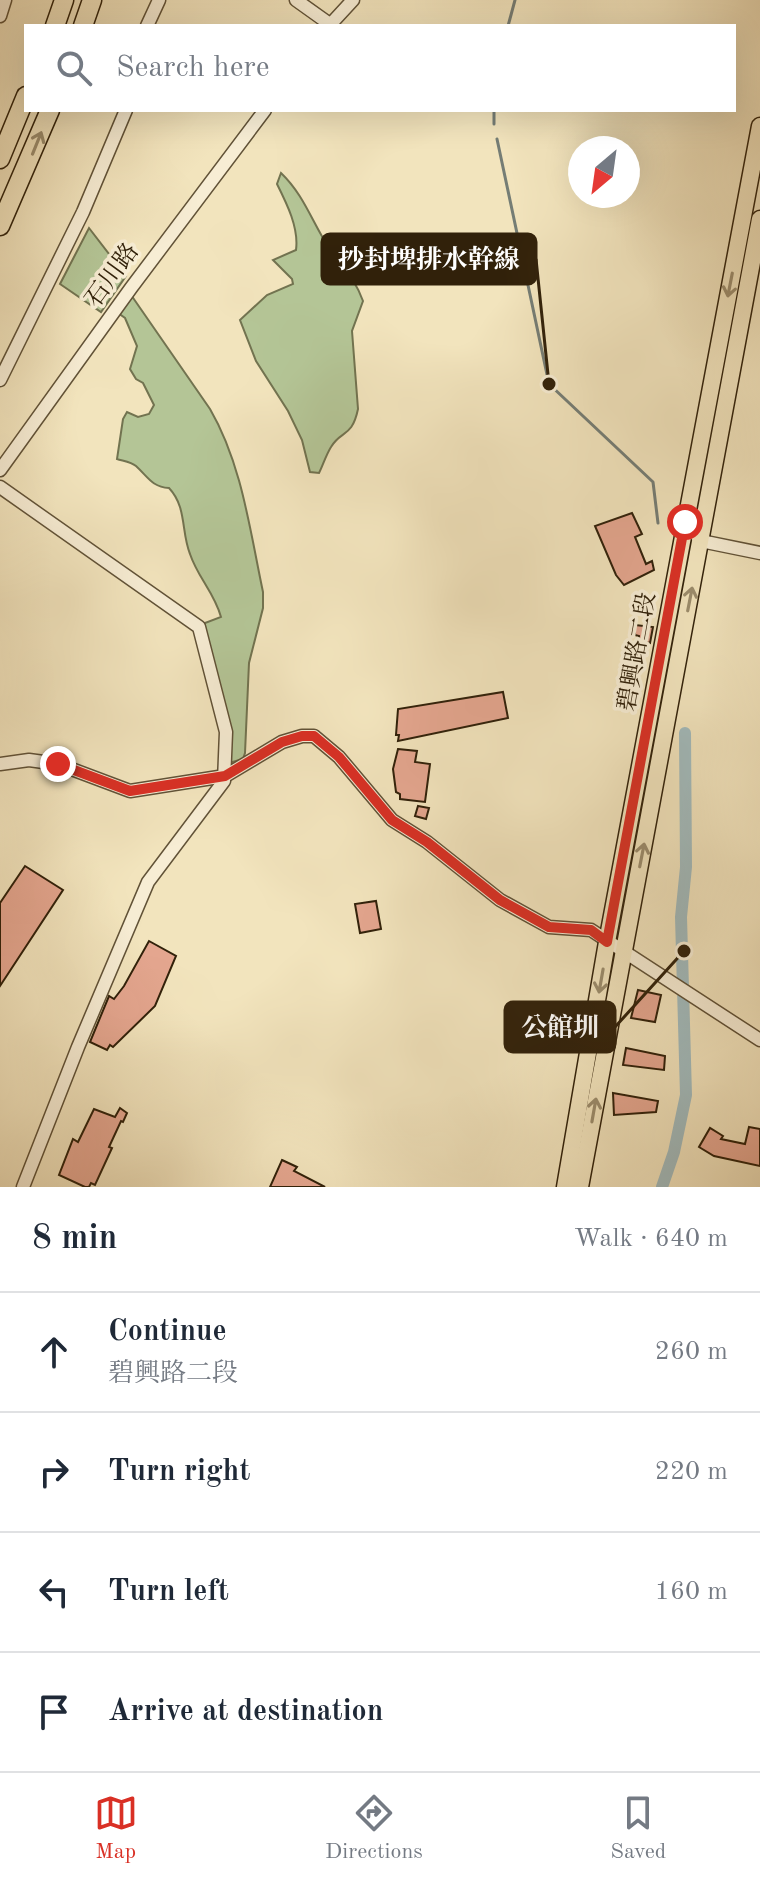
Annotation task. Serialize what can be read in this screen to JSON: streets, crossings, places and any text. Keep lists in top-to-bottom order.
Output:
{
  "streets": {
    "main road": ["碧興路二段"],
    "street": ["石川路"]
  },
  "places": ["抄封埤排水幹線", "公館圳"],
  "north": "bottom left",
  "page": {
    "search": "Search here",
    "heading": ["8 min", "Walk · 640 m"],
    "list": [
      ["Continue", "碧興路二段", "260 m"],
      ["Turn right", "220 m"],
      ["Turn left", "160 m"],
      "Arrive at destination"
    ],
    "nav": ["Map", "Directions", "Saved"]
  }
}
